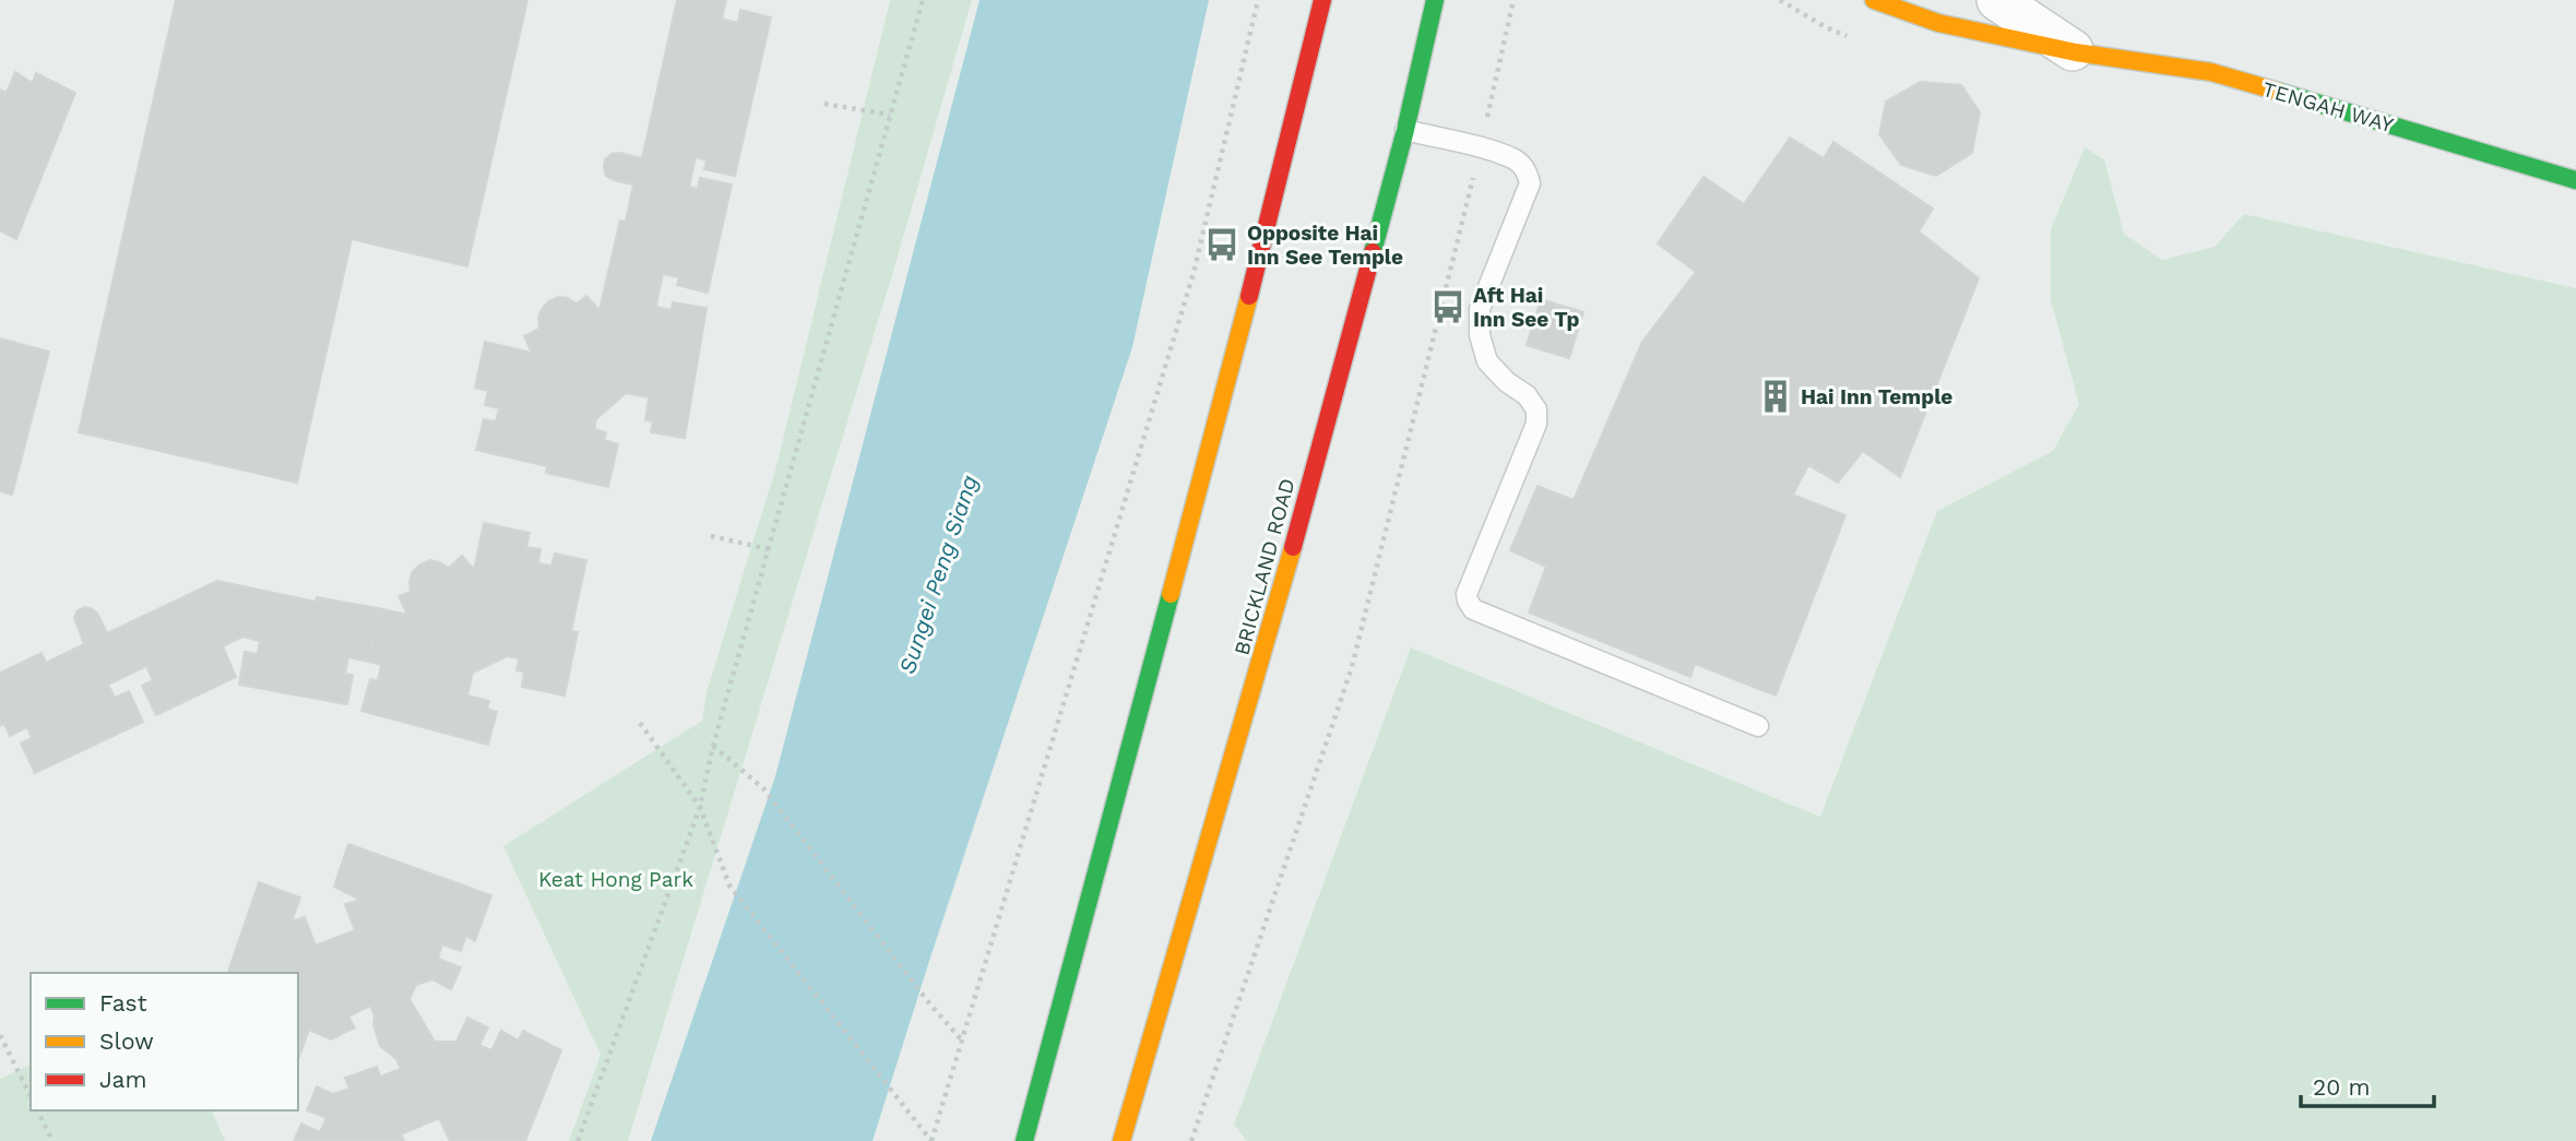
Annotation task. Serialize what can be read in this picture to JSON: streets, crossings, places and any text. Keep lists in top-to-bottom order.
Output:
{
  "streets": {
    "main road": ["TENGAH WAY", "BRICKLAND ROAD"]
  },
  "water": ["Sungei Peng Siang"],
  "parks": ["Keat Hong Park"],
  "places": {
    "bus stop": ["Opposite Hai Inn See Temple", "Aft Hai Inn See Tp"],
    "building": ["Hai Inn Temple"]
  },
  "legend": ["Fast", "Slow", "Jam"],
  "scale_bar": "20 m"
}
